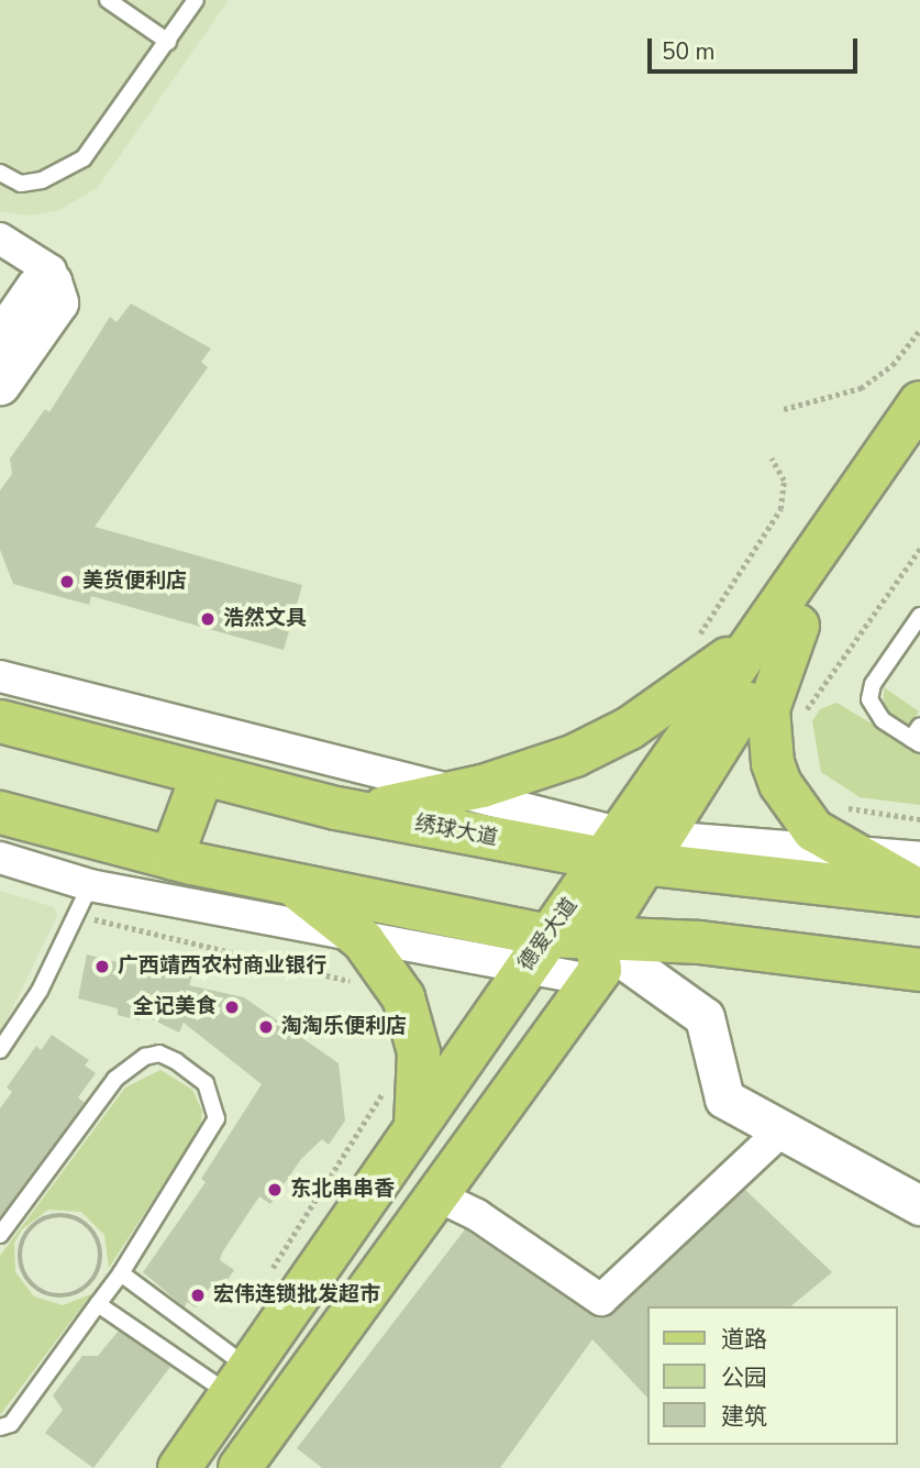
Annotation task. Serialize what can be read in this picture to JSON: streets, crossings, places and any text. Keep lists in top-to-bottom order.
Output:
{
  "streets": {
    "main road": ["绣球大道", "德爱大道"]
  },
  "crossings": [
    ["绣球大道", "德爱大道"]
  ],
  "places": [
    "美货便利店",
    "浩然文具",
    "广西靖西农村商业银行",
    "全记美食",
    "淘淘乐便利店",
    "东北串串香",
    "宏伟连锁批发超市"
  ],
  "legend": ["道路", "公园", "建筑"],
  "scale_bar": "50 m"
}
